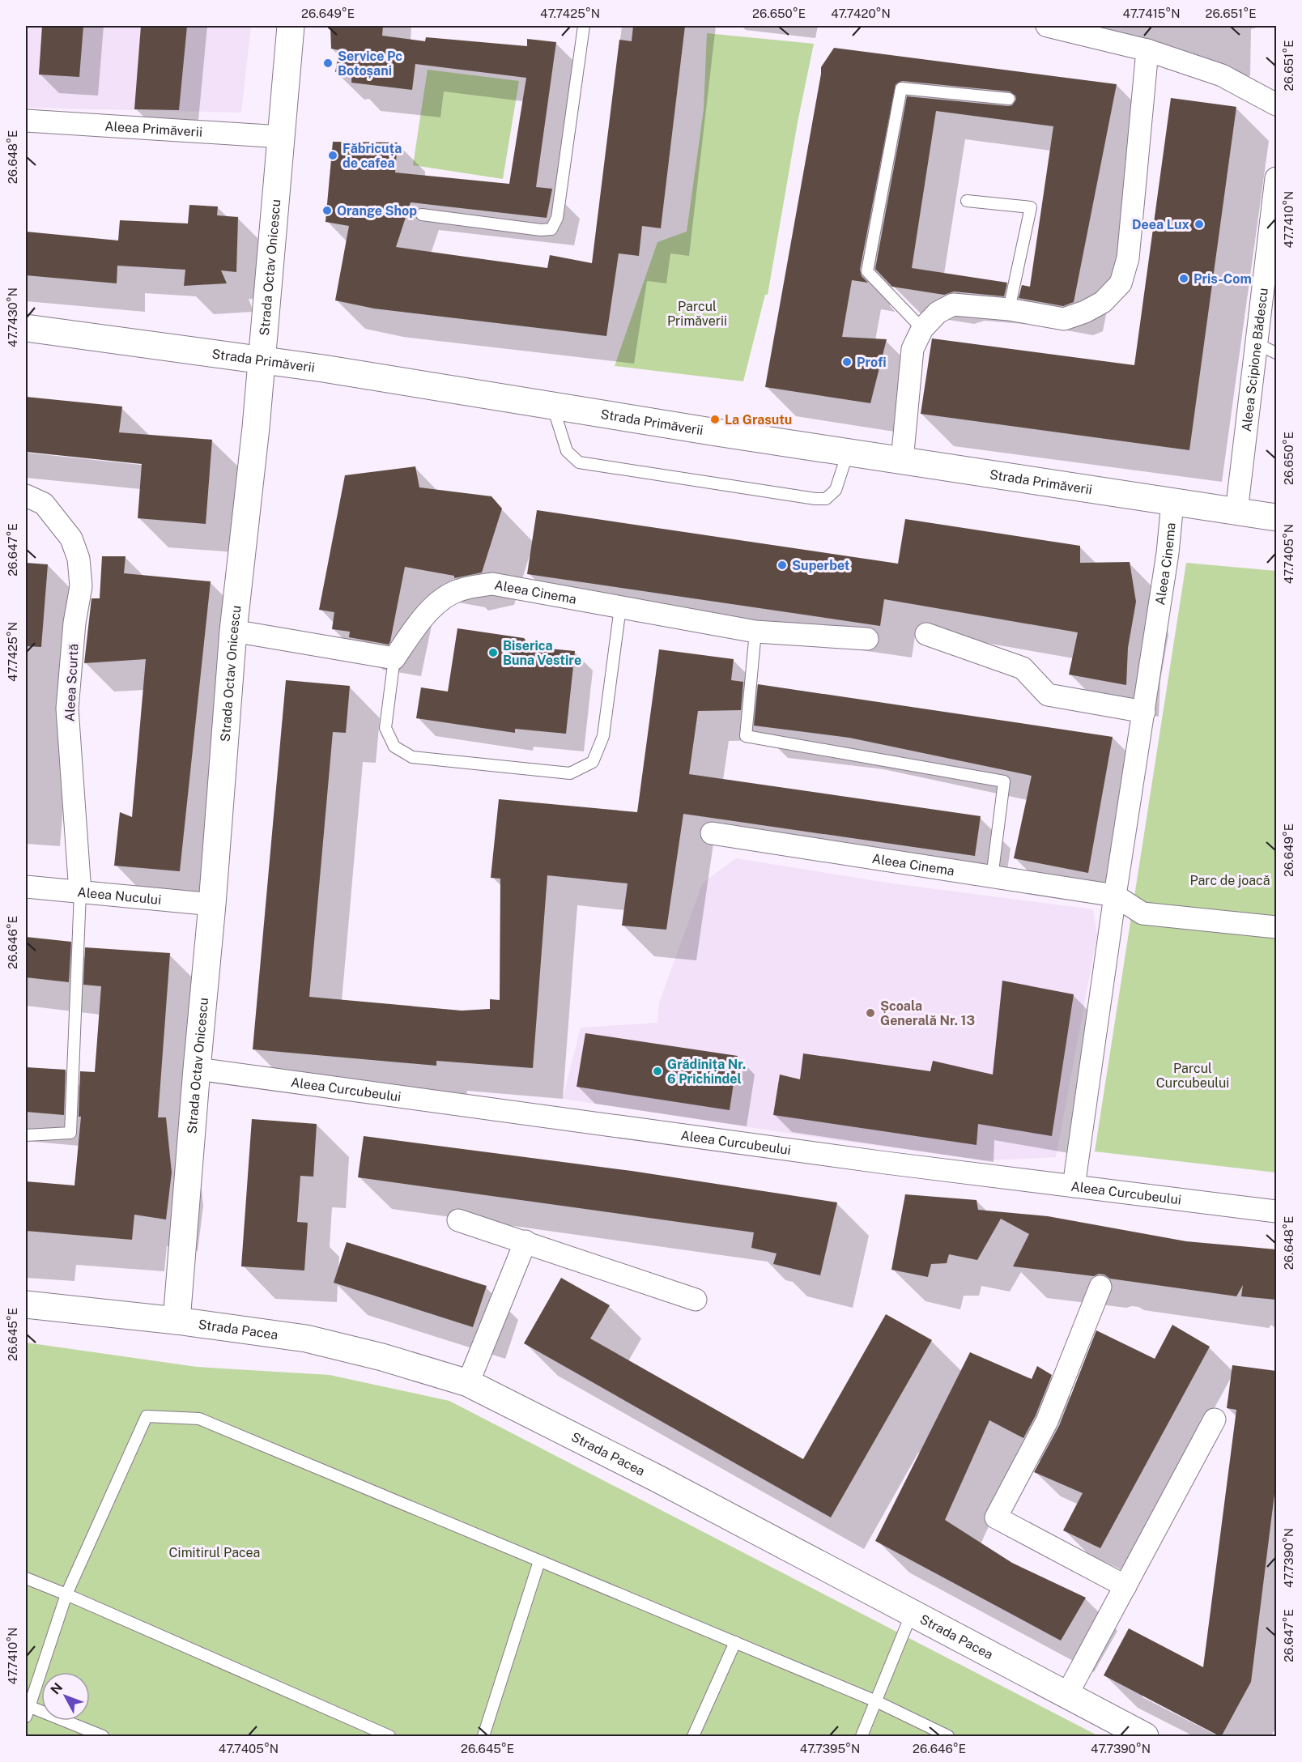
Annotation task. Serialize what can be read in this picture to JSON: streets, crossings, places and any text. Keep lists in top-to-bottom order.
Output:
{
  "streets": {
    "main road": ["Strada Octav Onicescu", "Strada Primăverii", "Strada Pacea"],
    "street": [
      "Aleea Primăverii",
      "Aleea Scipione Bădescu",
      "Aleea Cinema",
      "Aleea Scurtă",
      "Aleea Nucului",
      "Aleea Curcubeului"
    ]
  },
  "crossings": [
    ["Aleea Primăverii", "Strada Octav Onicescu"],
    ["Strada Octav Onicescu", "Strada Primăverii"],
    ["Strada Octav Onicescu", "Aleea Nucului"],
    ["Strada Octav Onicescu", "Aleea Curcubeului"],
    ["Strada Octav Onicescu", "Strada Pacea"],
    ["Strada Primăverii", "Aleea Scipione Bădescu"],
    ["Strada Primăverii", "Aleea Cinema"],
    ["Aleea Cinema", "Aleea Curcubeului"],
    ["Aleea Scurtă", "Aleea Nucului"]
  ],
  "parks": [
    "Parcul Primăverii",
    "Parc de joacă",
    "Parcul Curcubeului",
    "Cimitirul Pacea"
  ],
  "places": [
    "Service Pc Botoșani",
    "Făbricuța de cafea",
    "Orange Shop",
    "Deea Lux",
    "Pris-Com",
    "Profi",
    "La Grasutu",
    "Superbet",
    "Biserica Buna Vestire",
    "Școala Generală Nr. 13",
    "Grădinița Nr. 6 Prichindel"
  ],
  "north": "top left",
  "coordinates": [
    "26.649°E",
    "47.7425°N",
    "26.650°E",
    "47.7420°N",
    "47.7415°N",
    "26.651°E",
    "26.648°E",
    "47.7410°N",
    "47.7430°N",
    "26.647°E",
    "47.7405°N",
    "26.646°E",
    "26.645°E",
    "47.7390°N",
    "47.7395°N"
  ]
}
